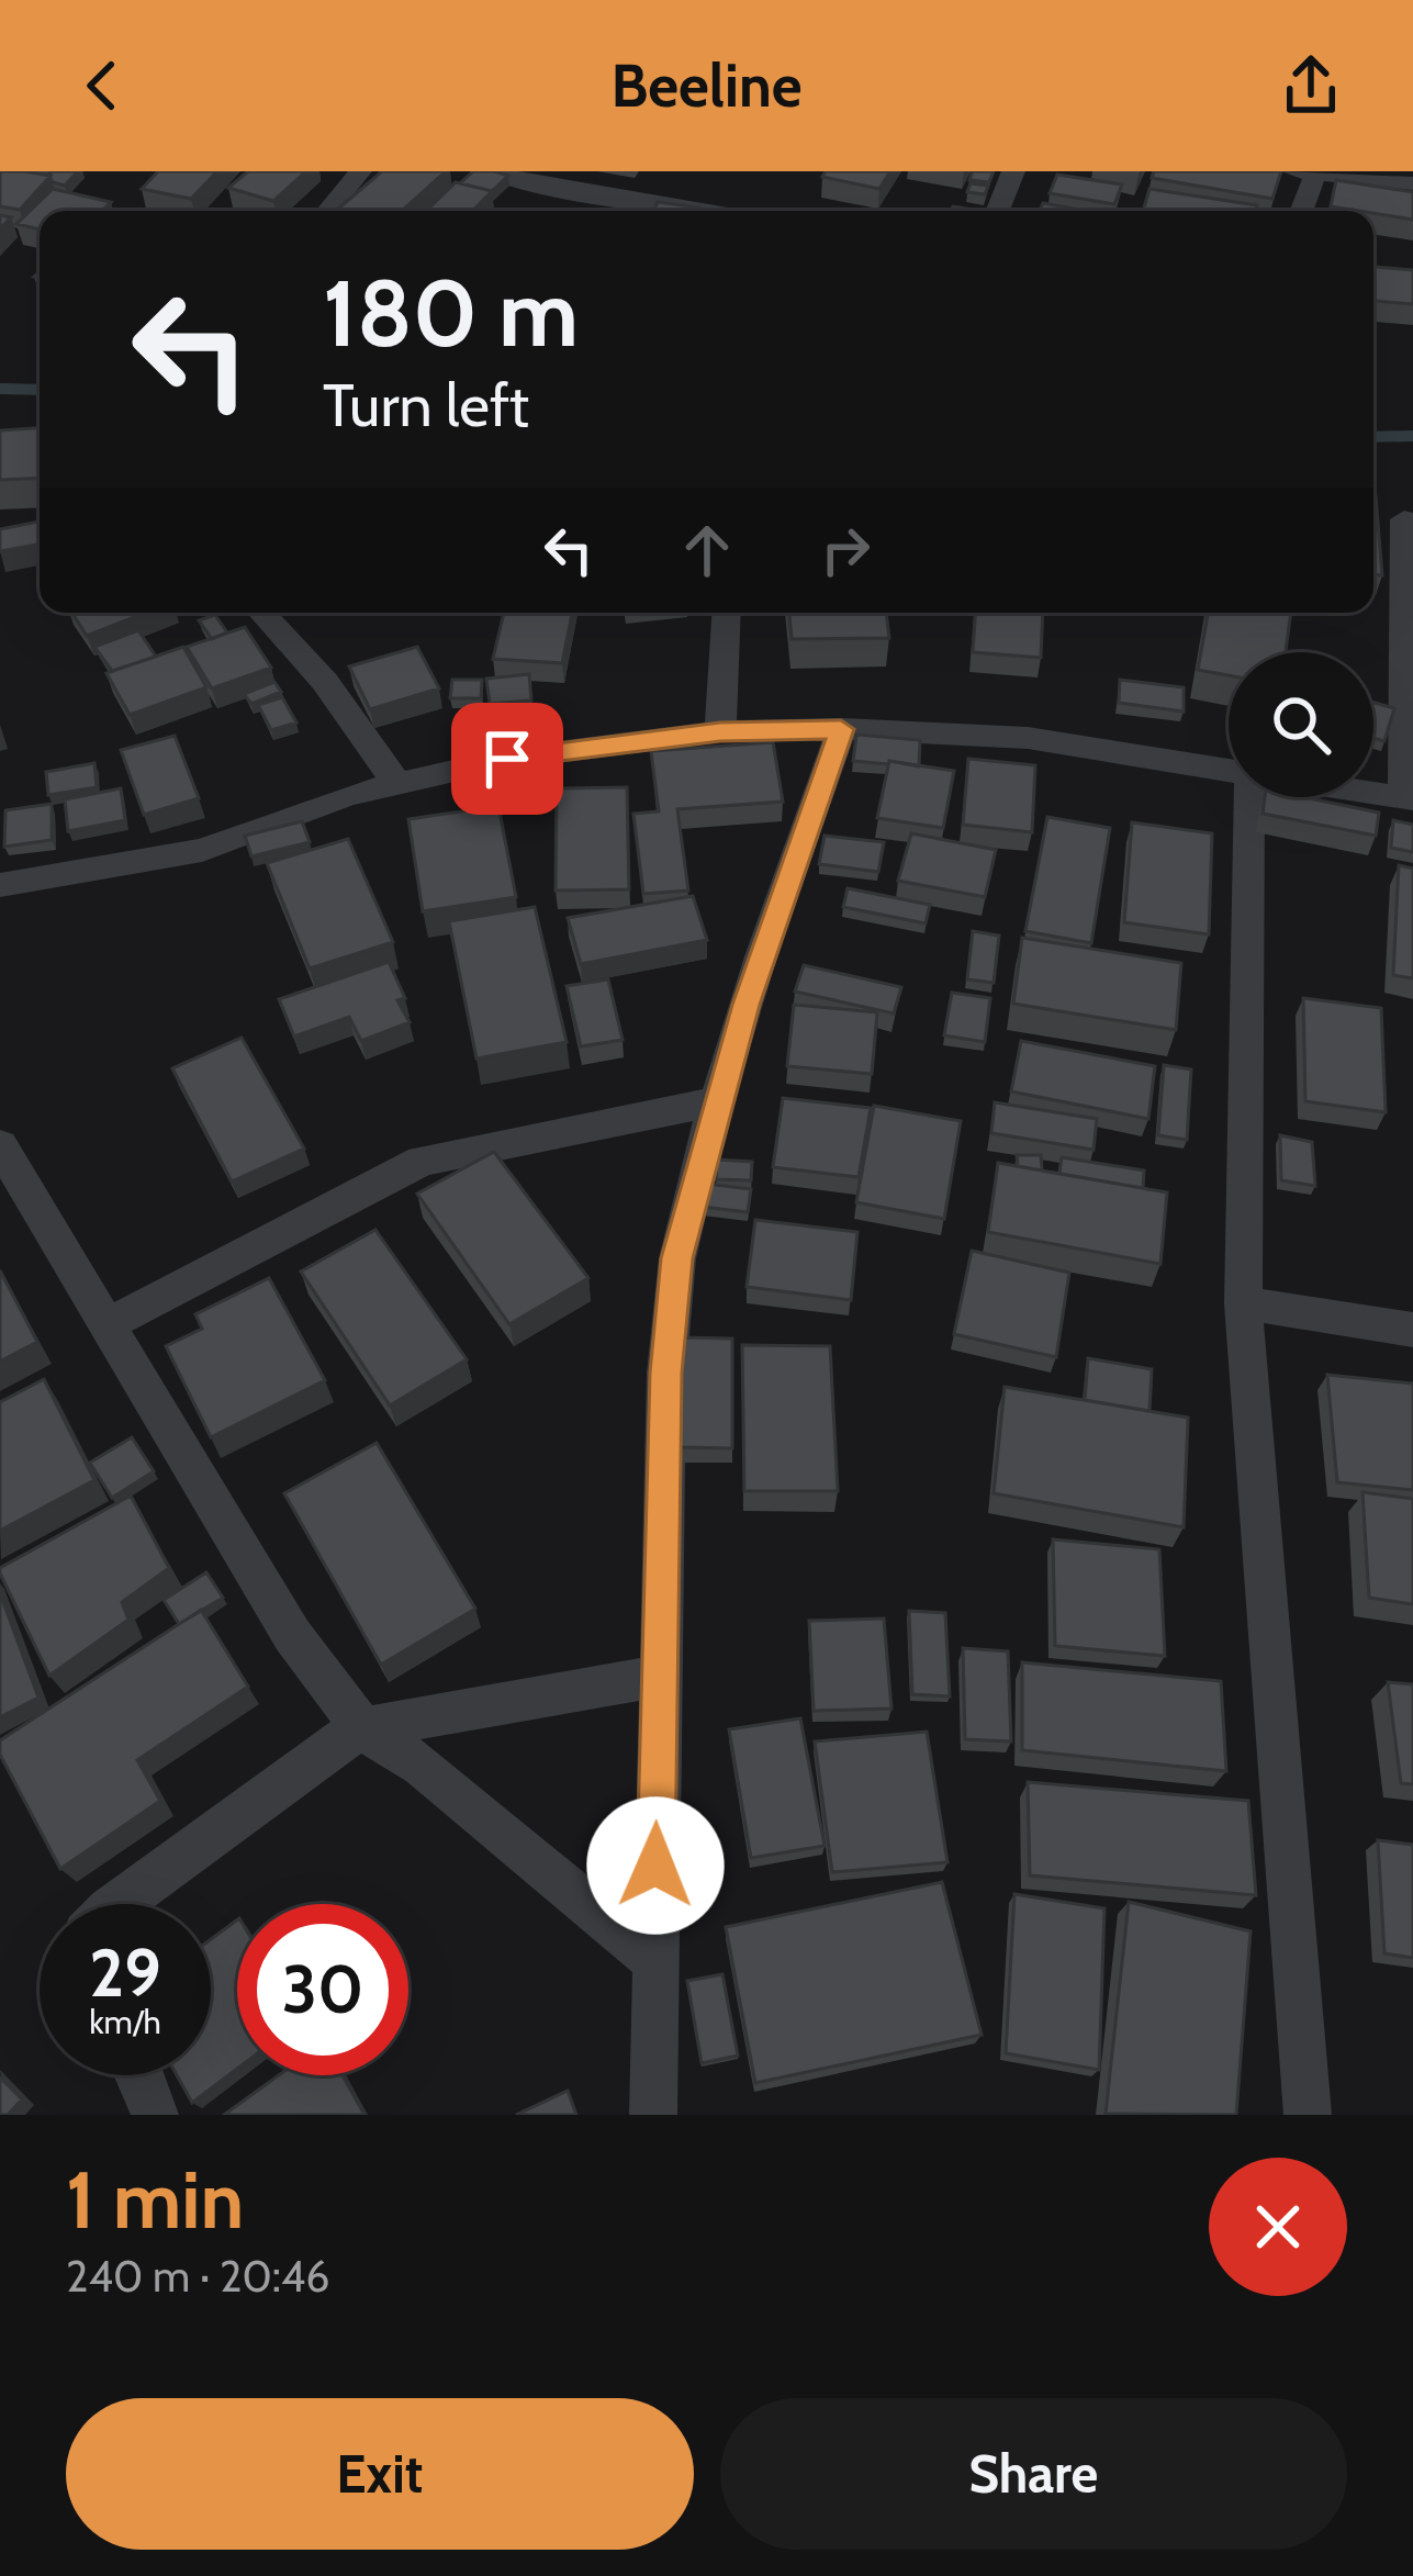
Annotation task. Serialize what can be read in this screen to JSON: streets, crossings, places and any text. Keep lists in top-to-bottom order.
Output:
{
  "page": {
    "header": "Beeline",
    "turn": ["180 m", "Turn left"],
    "speed": "29 km/h",
    "limit": "30",
    "heading": ["1 min", "240 m · 20:46"],
    "buttons": ["Exit", "Share"]
  }
}
